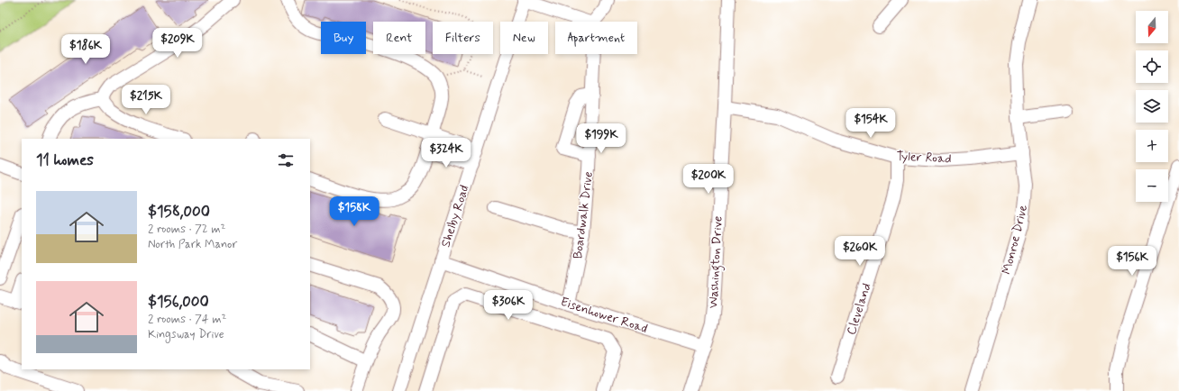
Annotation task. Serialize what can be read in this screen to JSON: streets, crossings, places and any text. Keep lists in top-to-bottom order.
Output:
{
  "streets": {
    "street": [
      "Tyler Road",
      "Boardwalk Drive",
      "Shelby Road",
      "Monroe Drive",
      "Washington Drive",
      "Cleveland",
      "Eisenhower Road"
    ]
  },
  "crossings": [
    ["Tyler Road", "Monroe Drive"],
    ["Tyler Road", "Washington Drive"],
    ["Tyler Road", "Cleveland"],
    ["Boardwalk Drive", "Eisenhower Road"],
    ["Shelby Road", "Eisenhower Road"],
    ["Washington Drive", "Eisenhower Road"]
  ],
  "north": "bottom",
  "page": {
    "map_buttons": ["+", "−"],
    "chip": [
      "Buy",
      "Rent",
      "Filters",
      "New",
      "Apartment"
    ],
    "price": [
      "$209K",
      "$186K",
      "$215K",
      "$154K",
      "$199K",
      "$324K",
      "$200K",
      "$158K",
      "$260K",
      "$156K",
      "$306K"
    ],
    "heading": "11 homes",
    "list": [
      {
        "name": "$158,000",
        "note": "2 rooms · 72 m² · North Park Manor"
      },
      {
        "name": "$156,000",
        "note": "2 rooms · 74 m² · Kingsway Drive"
      }
    ]
  }
}
